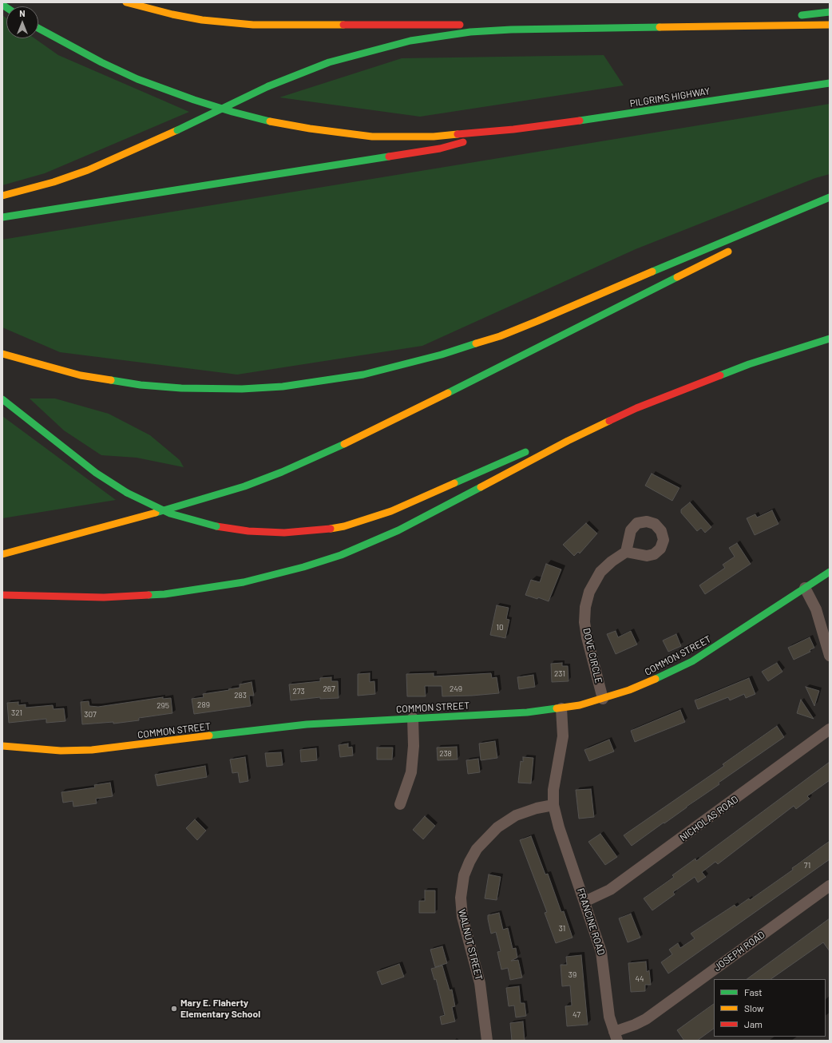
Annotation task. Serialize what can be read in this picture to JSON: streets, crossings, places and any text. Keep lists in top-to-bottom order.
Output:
{
  "streets": {
    "main road": ["PILGRIMS HIGHWAY", "COMMON STREET"],
    "street": [
      "DOVE CIRCLE",
      "NICHOLAS ROAD",
      "FRANCINE ROAD",
      "WALNUT STREET",
      "JOSEPH ROAD"
    ]
  },
  "crossings": [
    ["DOVE CIRCLE", "COMMON STREET"],
    ["NICHOLAS ROAD", "FRANCINE ROAD"],
    ["FRANCINE ROAD", "WALNUT STREET"],
    ["FRANCINE ROAD", "JOSEPH ROAD"]
  ],
  "places": ["Mary E. Flaherty Elementary School"],
  "house_numbers": [
    "10",
    "231",
    "267",
    "249",
    "273",
    "283",
    "289",
    "295",
    "321",
    "307",
    "238",
    "71",
    "31",
    "39",
    "44",
    "47"
  ],
  "legend": ["Fast", "Slow", "Jam"],
  "north": "top"
}
